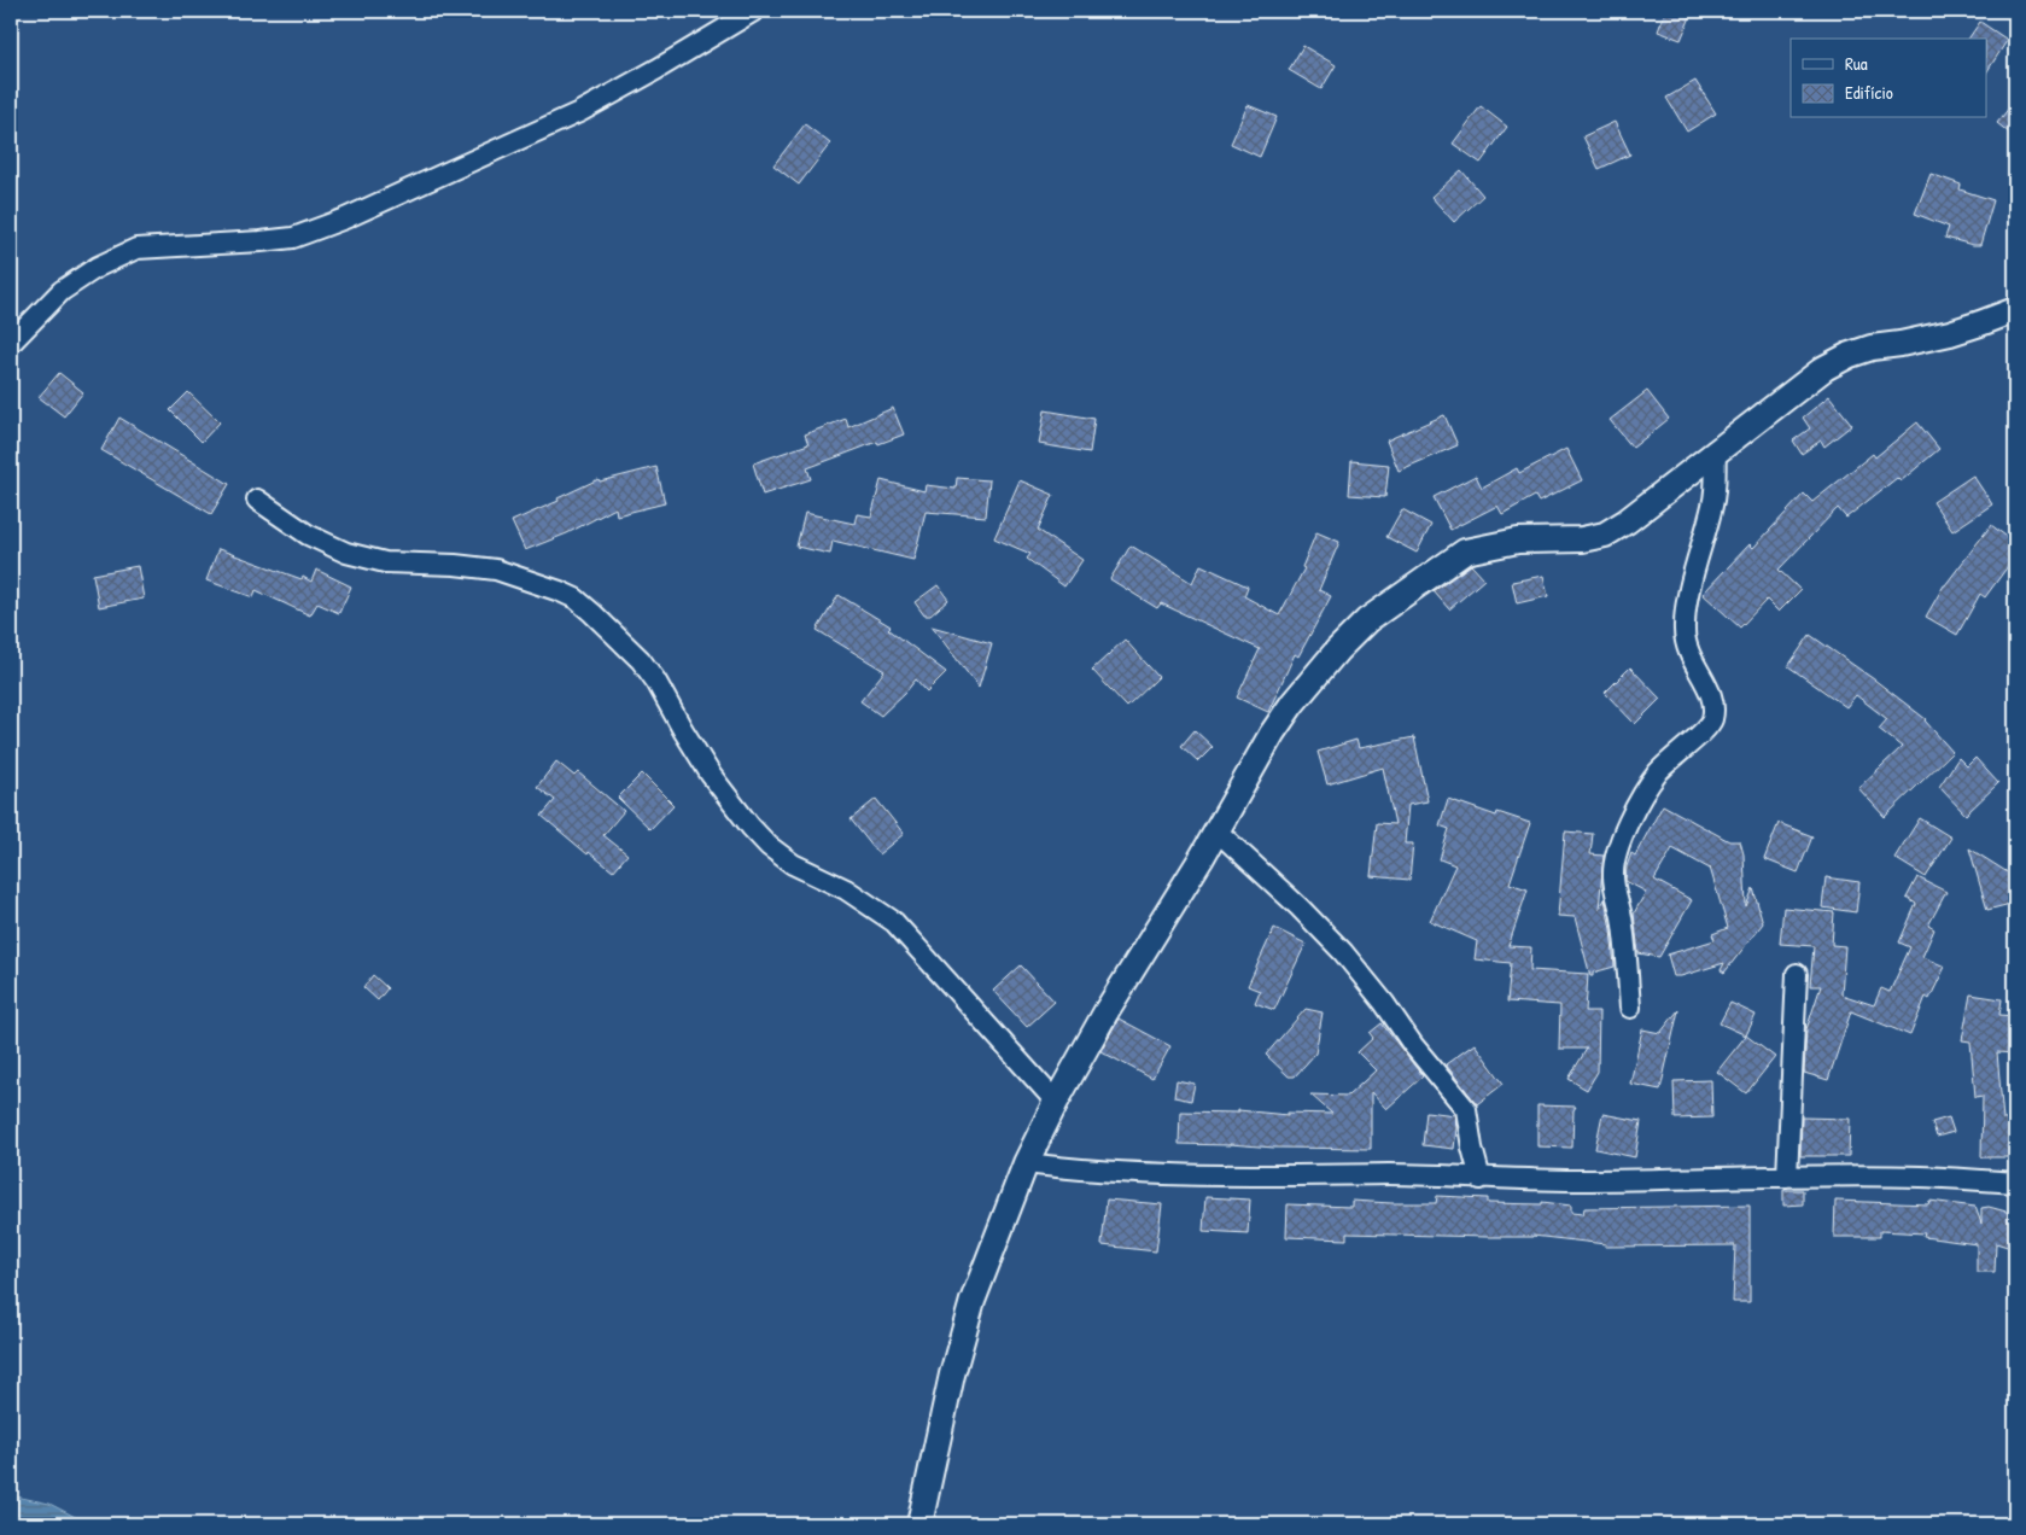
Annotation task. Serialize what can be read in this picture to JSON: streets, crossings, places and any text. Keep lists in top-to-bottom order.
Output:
{
  "legend": ["Rua", "Edifício"]
}
